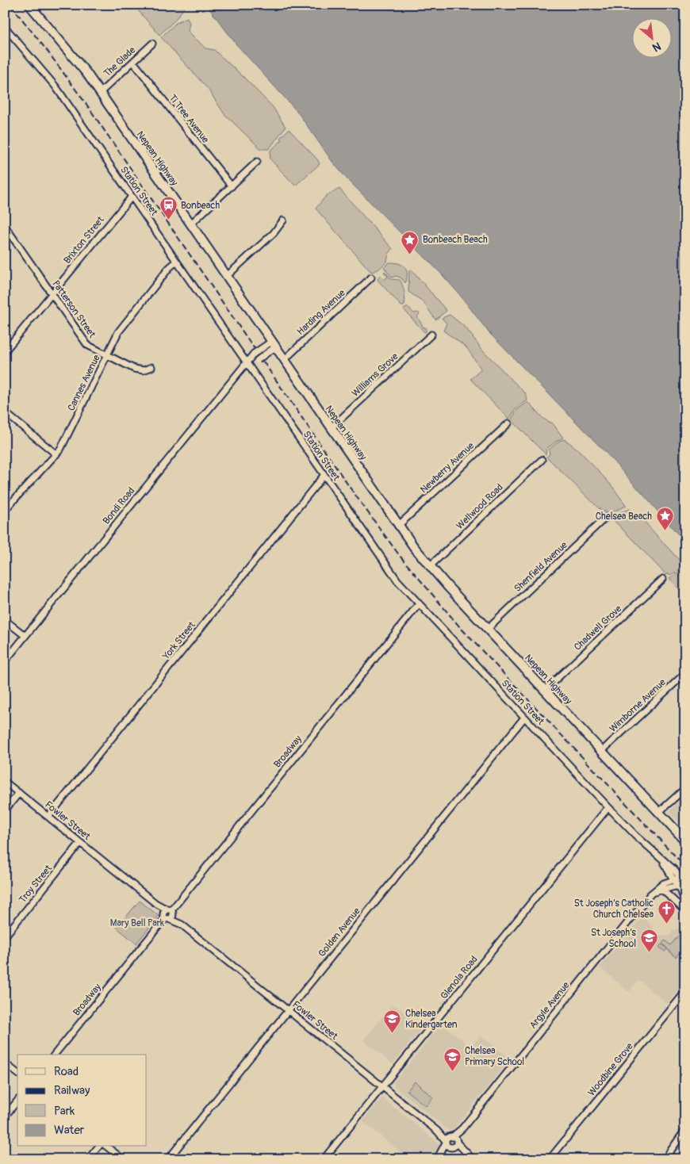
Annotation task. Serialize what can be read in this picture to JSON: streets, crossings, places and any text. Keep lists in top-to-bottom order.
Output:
{
  "streets": {
    "highway": ["Nepean Highway"],
    "street": [
      "The Glade",
      "Ti Tree Avenue",
      "Station Street",
      "Brixton Street",
      "Patterson Street",
      "Harding Avenue",
      "Williams Grove",
      "Cannes Avenue",
      "Newberry Avenue",
      "Bondi Road",
      "Wellwood Road",
      "Shenfield Avenue",
      "Chadwell Grove",
      "York Street",
      "Wimborne Avenue",
      "Broadway",
      "Fowler Street",
      "Troy Street",
      "Golden Avenue",
      "Glenola Road",
      "Argyle Avenue",
      "Woodbine Grove"
    ]
  },
  "crossings": [
    ["The Glade", "Ti Tree Avenue"],
    ["The Glade", "Nepean Highway"],
    ["Nepean Highway", "Harding Avenue"],
    ["Nepean Highway", "Williams Grove"],
    ["Nepean Highway", "Newberry Avenue"],
    ["Nepean Highway", "Bondi Road"],
    ["Nepean Highway", "Wellwood Road"],
    ["Nepean Highway", "Shenfield Avenue"],
    ["Nepean Highway", "Chadwell Grove"],
    ["Nepean Highway", "Wimborne Avenue"],
    ["Station Street", "Brixton Street"],
    ["Station Street", "Cannes Avenue"],
    ["Station Street", "Bondi Road"],
    ["Station Street", "York Street"],
    ["Station Street", "Broadway"],
    ["Station Street", "Golden Avenue"],
    ["Station Street", "Glenola Road"],
    ["Station Street", "Argyle Avenue"],
    ["Brixton Street", "Patterson Street"],
    ["Patterson Street", "Cannes Avenue"],
    ["York Street", "Fowler Street"],
    ["Broadway", "Fowler Street"],
    ["Fowler Street", "Troy Street"],
    ["Fowler Street", "Golden Avenue"],
    ["Fowler Street", "Glenola Road"],
    ["Fowler Street", "Argyle Avenue"]
  ],
  "parks": ["Mary Bell Park"],
  "places": {
    "station": ["Bonbeach"],
    "place": ["Bonbeach Beach", "Chelsea Beach"],
    "church": ["St Joseph’s Catholic Church Chelsea"],
    "school or university": ["St Joseph’s School", "Chelsea Kindergarten", "Chelsea Primary School"]
  },
  "legend": [
    "Road",
    "Railway",
    "Park",
    "Water"
  ],
  "north": "bottom right"
}
